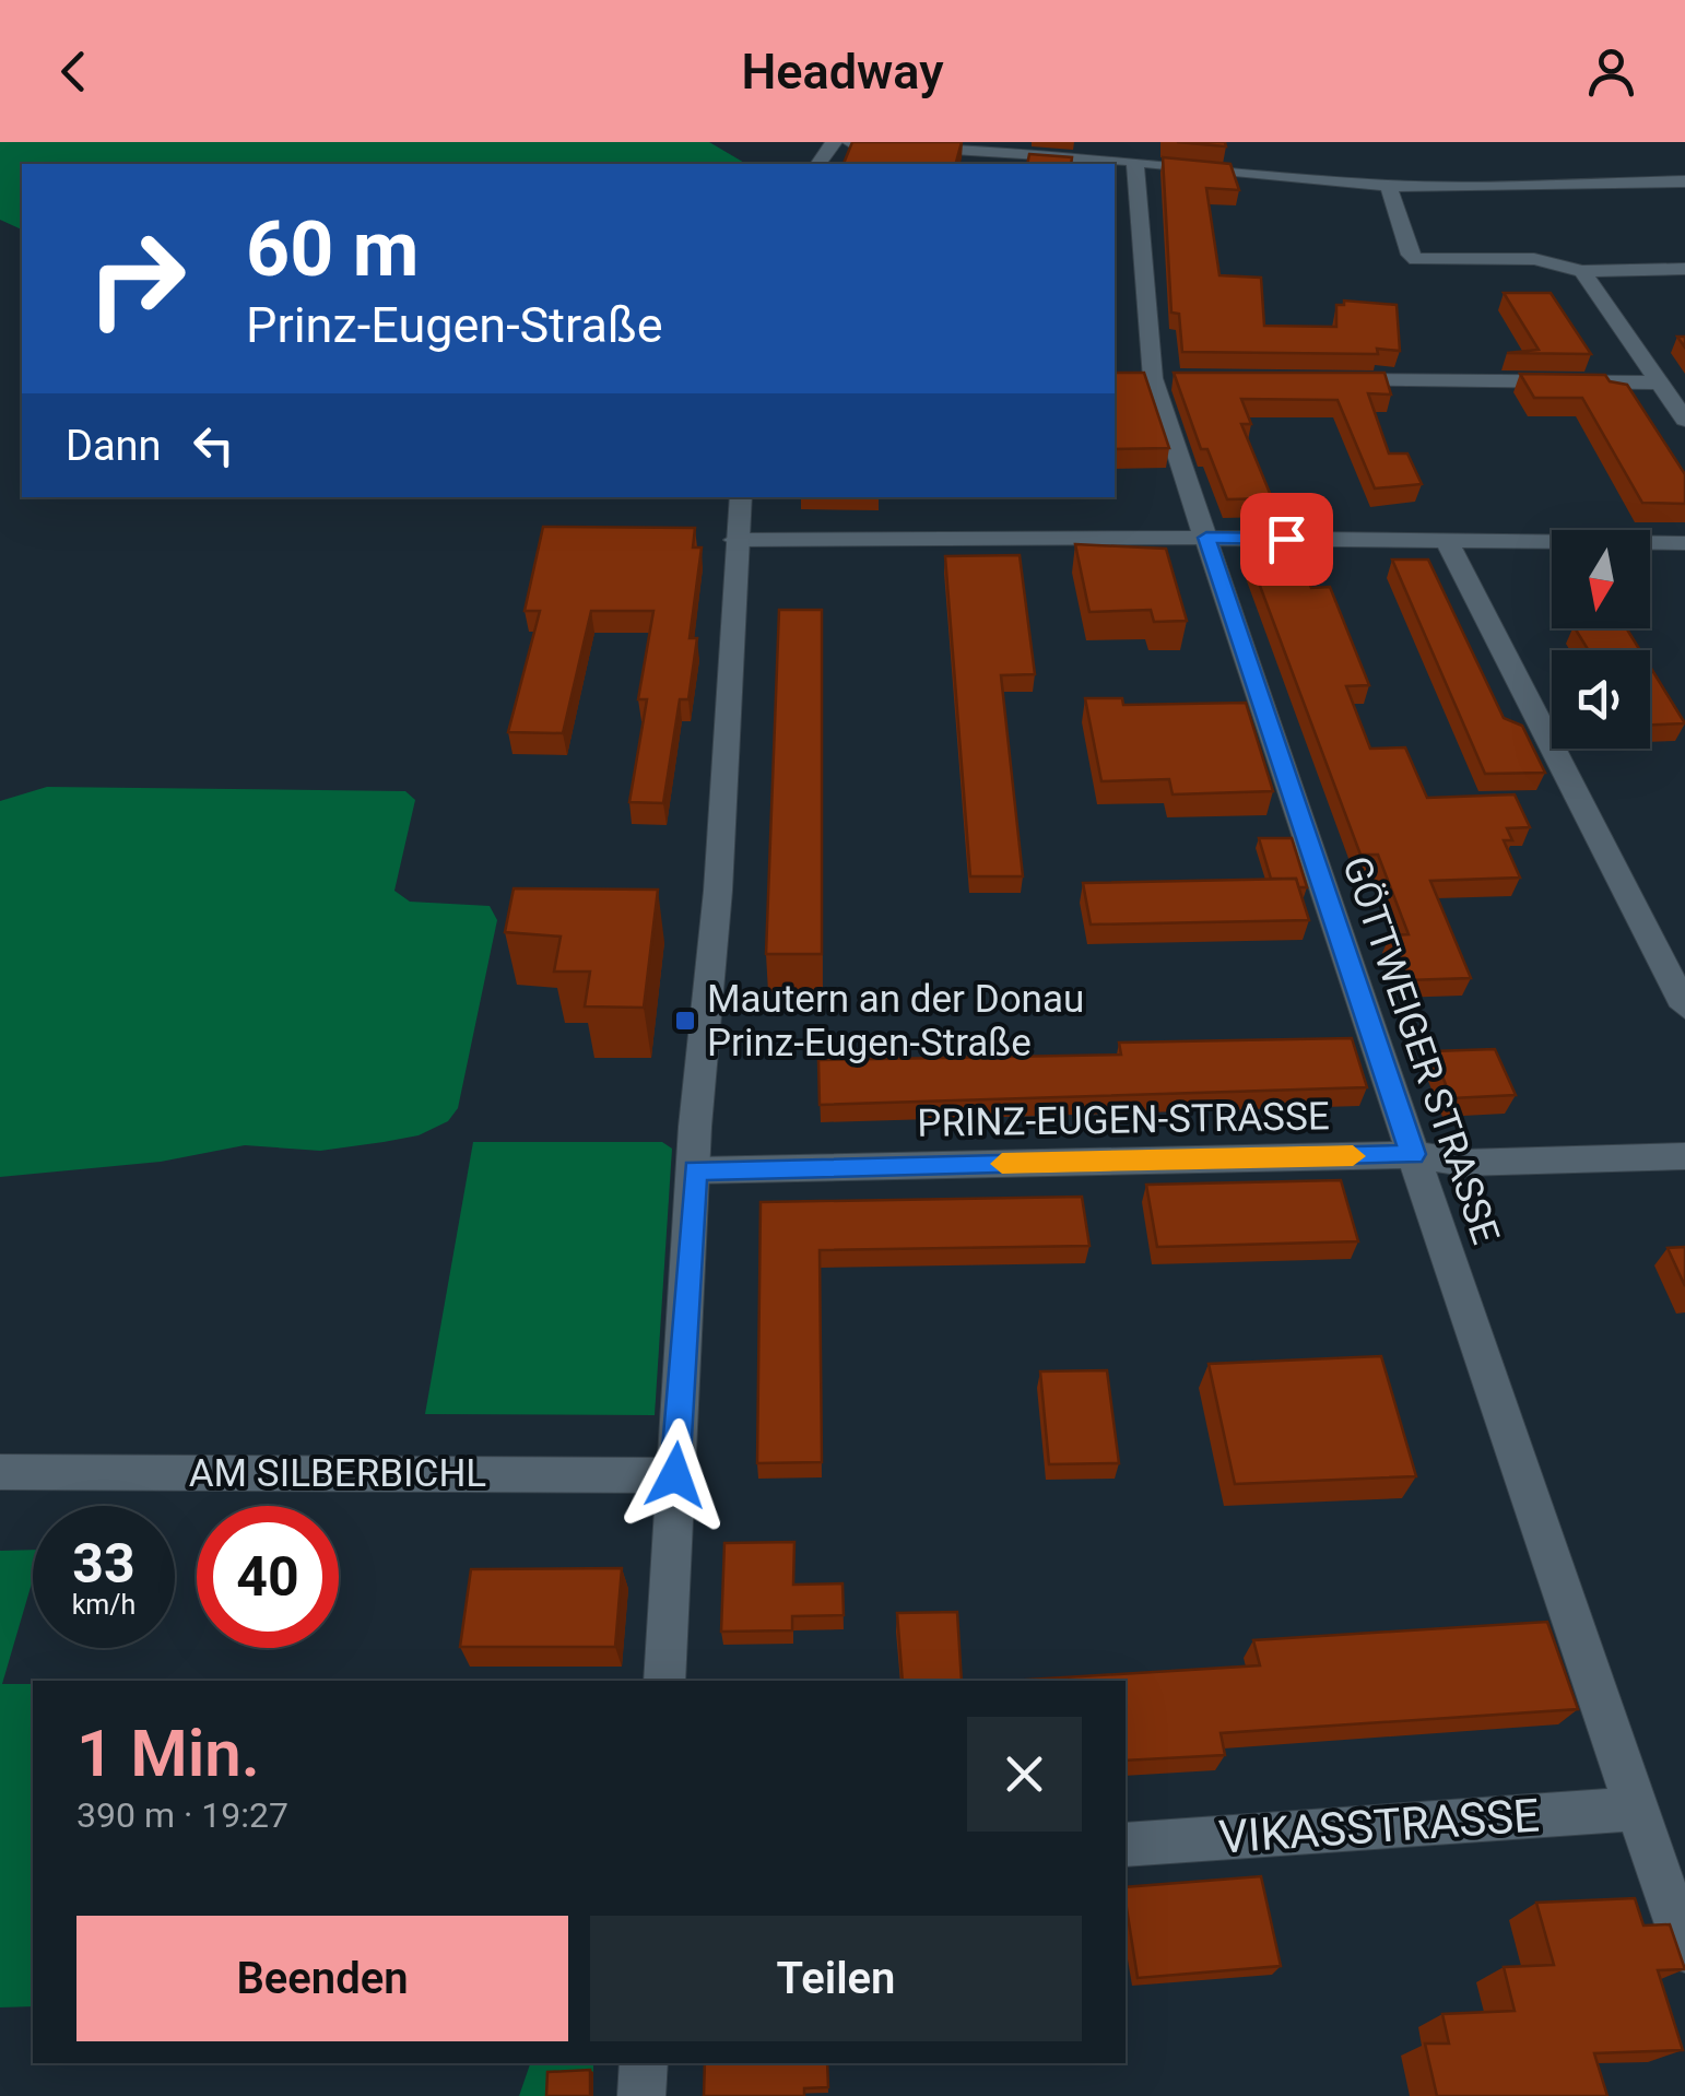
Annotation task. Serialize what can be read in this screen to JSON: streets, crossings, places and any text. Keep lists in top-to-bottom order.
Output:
{
  "streets": {
    "street": [
      "GÖTTWEIGER STRASSE",
      "PRINZ-EUGEN-STRASSE",
      "AM SILBERBICHL",
      "VIKASSTRASSE"
    ]
  },
  "crossings": [
    ["GÖTTWEIGER STRASSE", "PRINZ-EUGEN-STRASSE"],
    ["GÖTTWEIGER STRASSE", "VIKASSTRASSE"]
  ],
  "places": {
    "transit": ["Mautern an der Donau Prinz-Eugen-Straße"]
  },
  "north": "bottom",
  "page": {
    "header": "Headway",
    "turn": ["60 m", "Prinz-Eugen-Straße"],
    "then": "Dann",
    "speed": "33 km/h",
    "limit": "40",
    "heading": ["1 Min.", "390 m · 19:27"],
    "buttons": ["Beenden", "Teilen"]
  }
}
